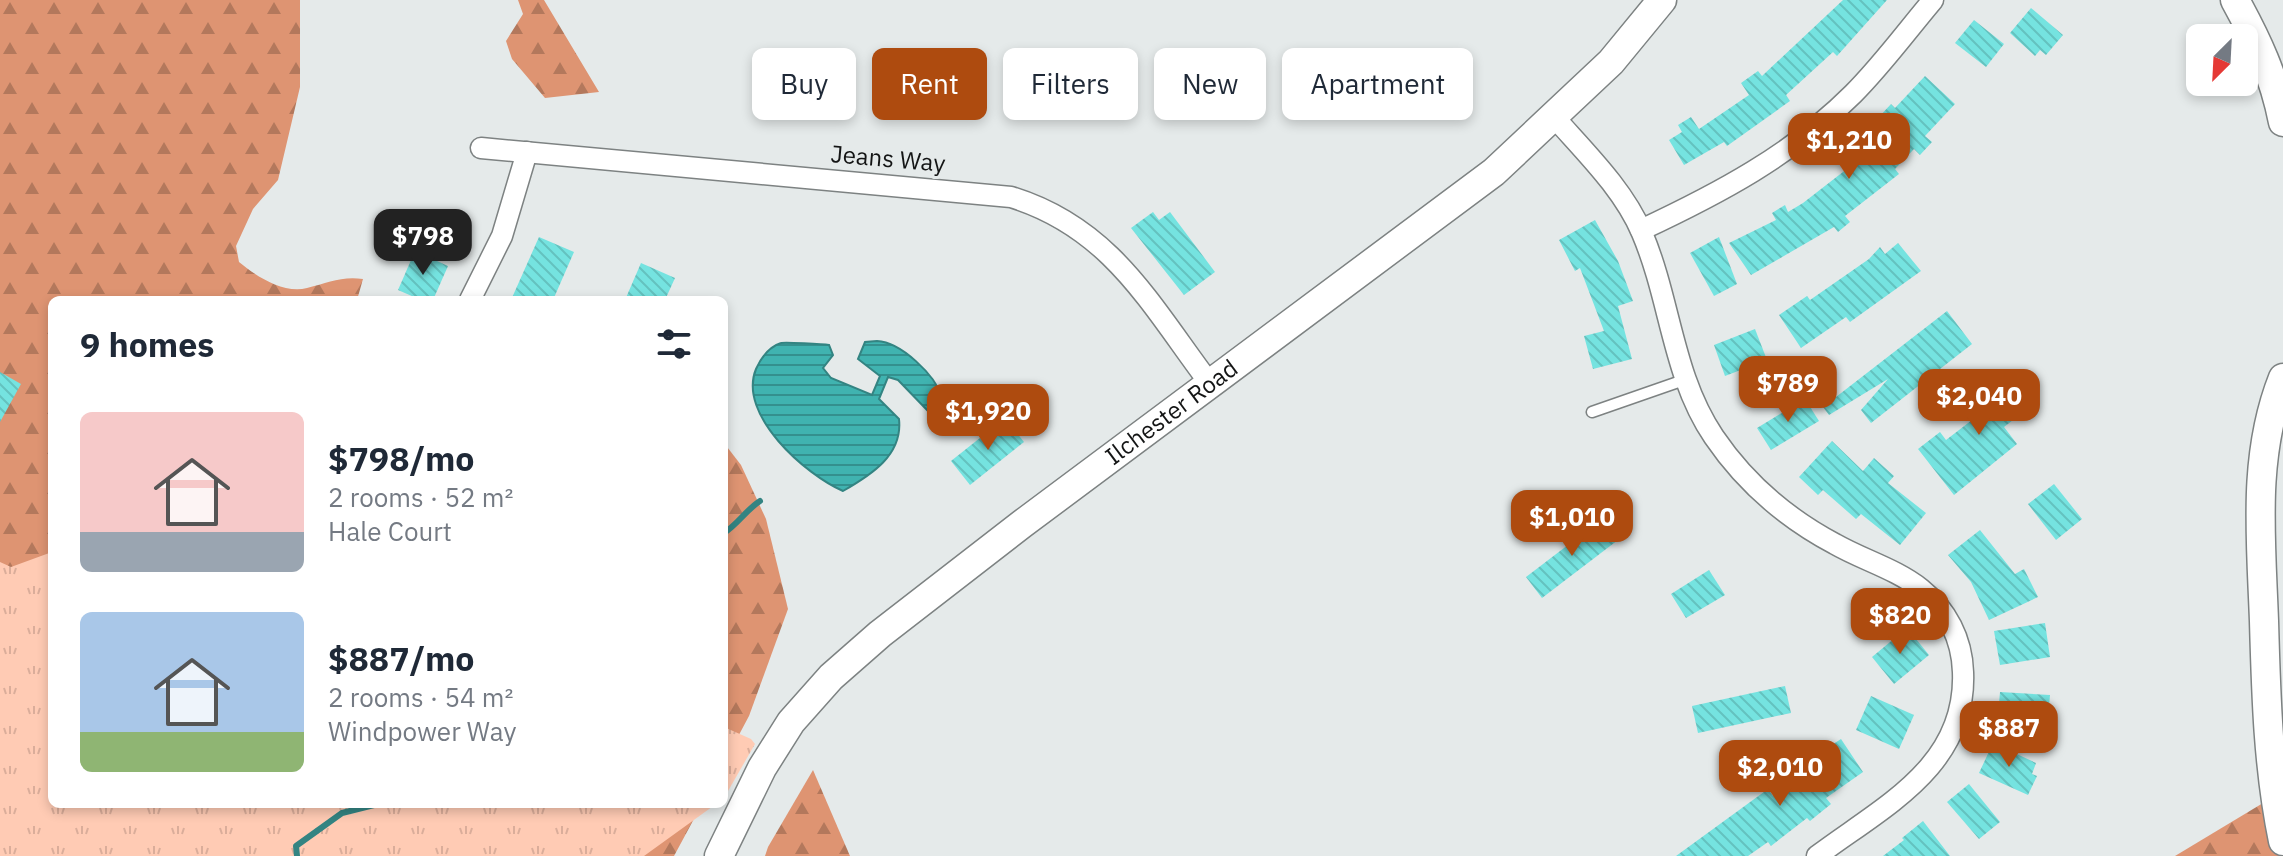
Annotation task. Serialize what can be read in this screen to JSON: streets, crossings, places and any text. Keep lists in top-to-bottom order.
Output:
{
  "streets": {
    "street": ["Jeans Way", "Ilchester Road"]
  },
  "crossings": [
    ["Jeans Way", "Ilchester Road"]
  ],
  "north": "bottom left",
  "page": {
    "chip": [
      "Buy",
      "Rent",
      "Filters",
      "New",
      "Apartment"
    ],
    "price": [
      "$1,210",
      "$798",
      "$789",
      "$2,040",
      "$1,920",
      "$1,010",
      "$820",
      "$887",
      "$2,010"
    ],
    "heading": "9 homes",
    "list": [
      {
        "name": "$798/mo",
        "note": "2 rooms · 52 m² · Hale Court"
      },
      {
        "name": "$887/mo",
        "note": "2 rooms · 54 m² · Windpower Way"
      }
    ]
  }
}
